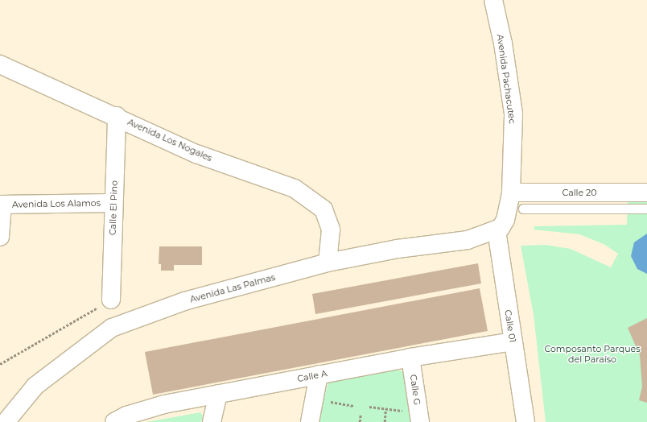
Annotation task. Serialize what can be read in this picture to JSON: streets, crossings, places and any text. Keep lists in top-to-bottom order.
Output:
{
  "streets": {
    "street": [
      "Avenida Pachacutec",
      "Avenida Los Nogales",
      "Calle 20",
      "Avenida Los Alamos",
      "Calle El Pino",
      "Avenida Las Palmas",
      "Calle 01",
      "Calle A",
      "Calle G"
    ]
  },
  "crossings": [
    ["Avenida Pachacutec", "Calle 20"],
    ["Avenida Pachacutec", "Avenida Las Palmas"],
    ["Avenida Pachacutec", "Calle 01"],
    ["Avenida Los Nogales", "Calle El Pino"],
    ["Avenida Los Nogales", "Avenida Las Palmas"],
    ["Avenida Los Alamos", "Calle El Pino"],
    ["Avenida Las Palmas", "Calle 01"],
    ["Calle 01", "Calle A"],
    ["Calle A", "Calle G"]
  ],
  "parks": ["Composanto Parques del Paraíso"]
}
